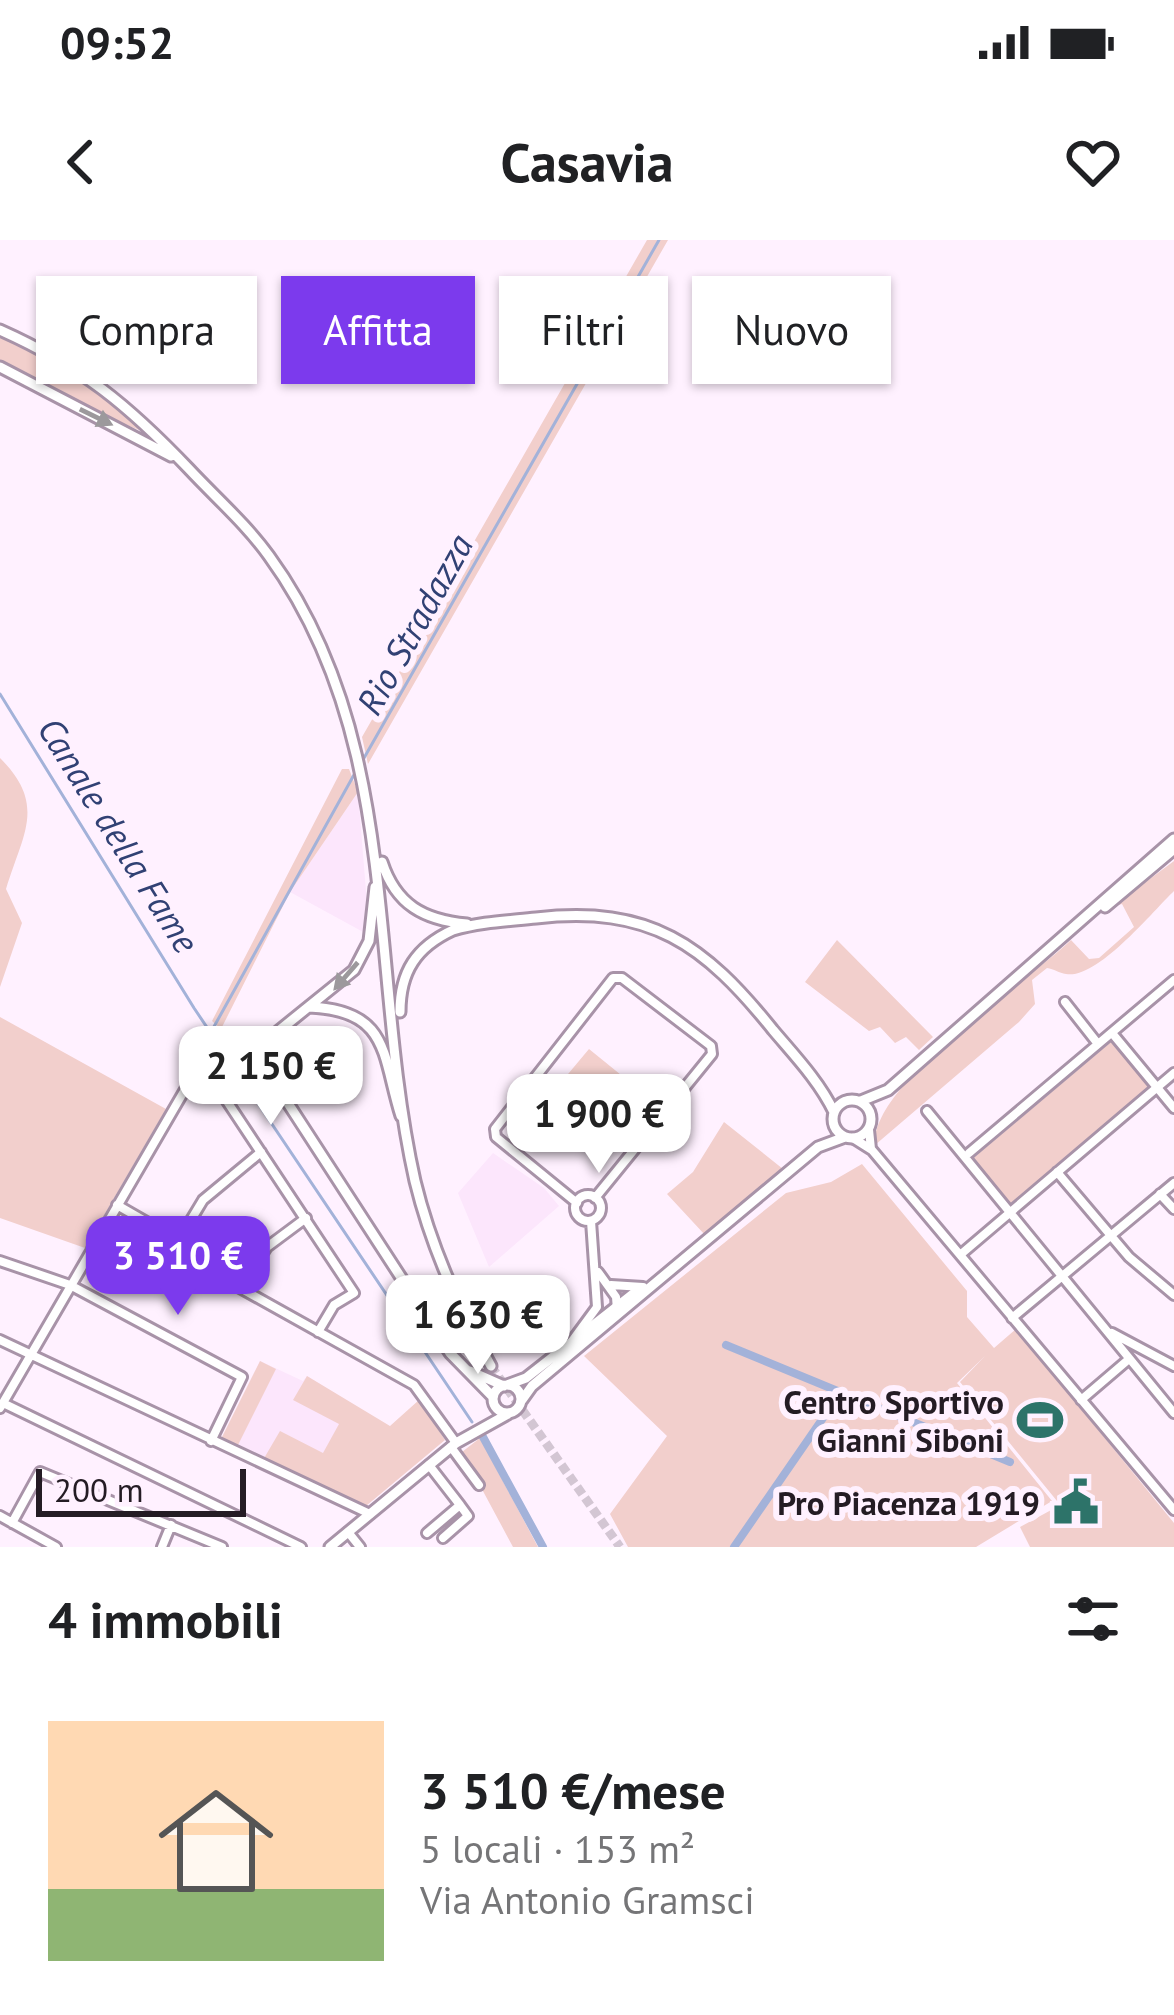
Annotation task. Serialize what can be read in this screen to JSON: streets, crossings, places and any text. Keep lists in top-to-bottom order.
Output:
{
  "water": ["Rio Stradazza", "Canale della Fame"],
  "places": {
    "sports": ["Centro Sportivo Gianni Siboni"],
    "public building": ["Pro Piacenza 1919"]
  },
  "scale_bar": "200 m",
  "page": {
    "status": "09:52",
    "header": "Casavia",
    "chip": [
      "Compra",
      "Affitta",
      "Filtri",
      "Nuovo"
    ],
    "price": [
      "2 150 €",
      "1 900 €",
      "3 510 €",
      "1 630 €"
    ],
    "scale": "200 m",
    "heading": "4 immobili",
    "list": [
      {
        "name": "3 510 €/mese",
        "note": "5 locali · 153 m² · Via Antonio Gramsci"
      }
    ]
  }
}
